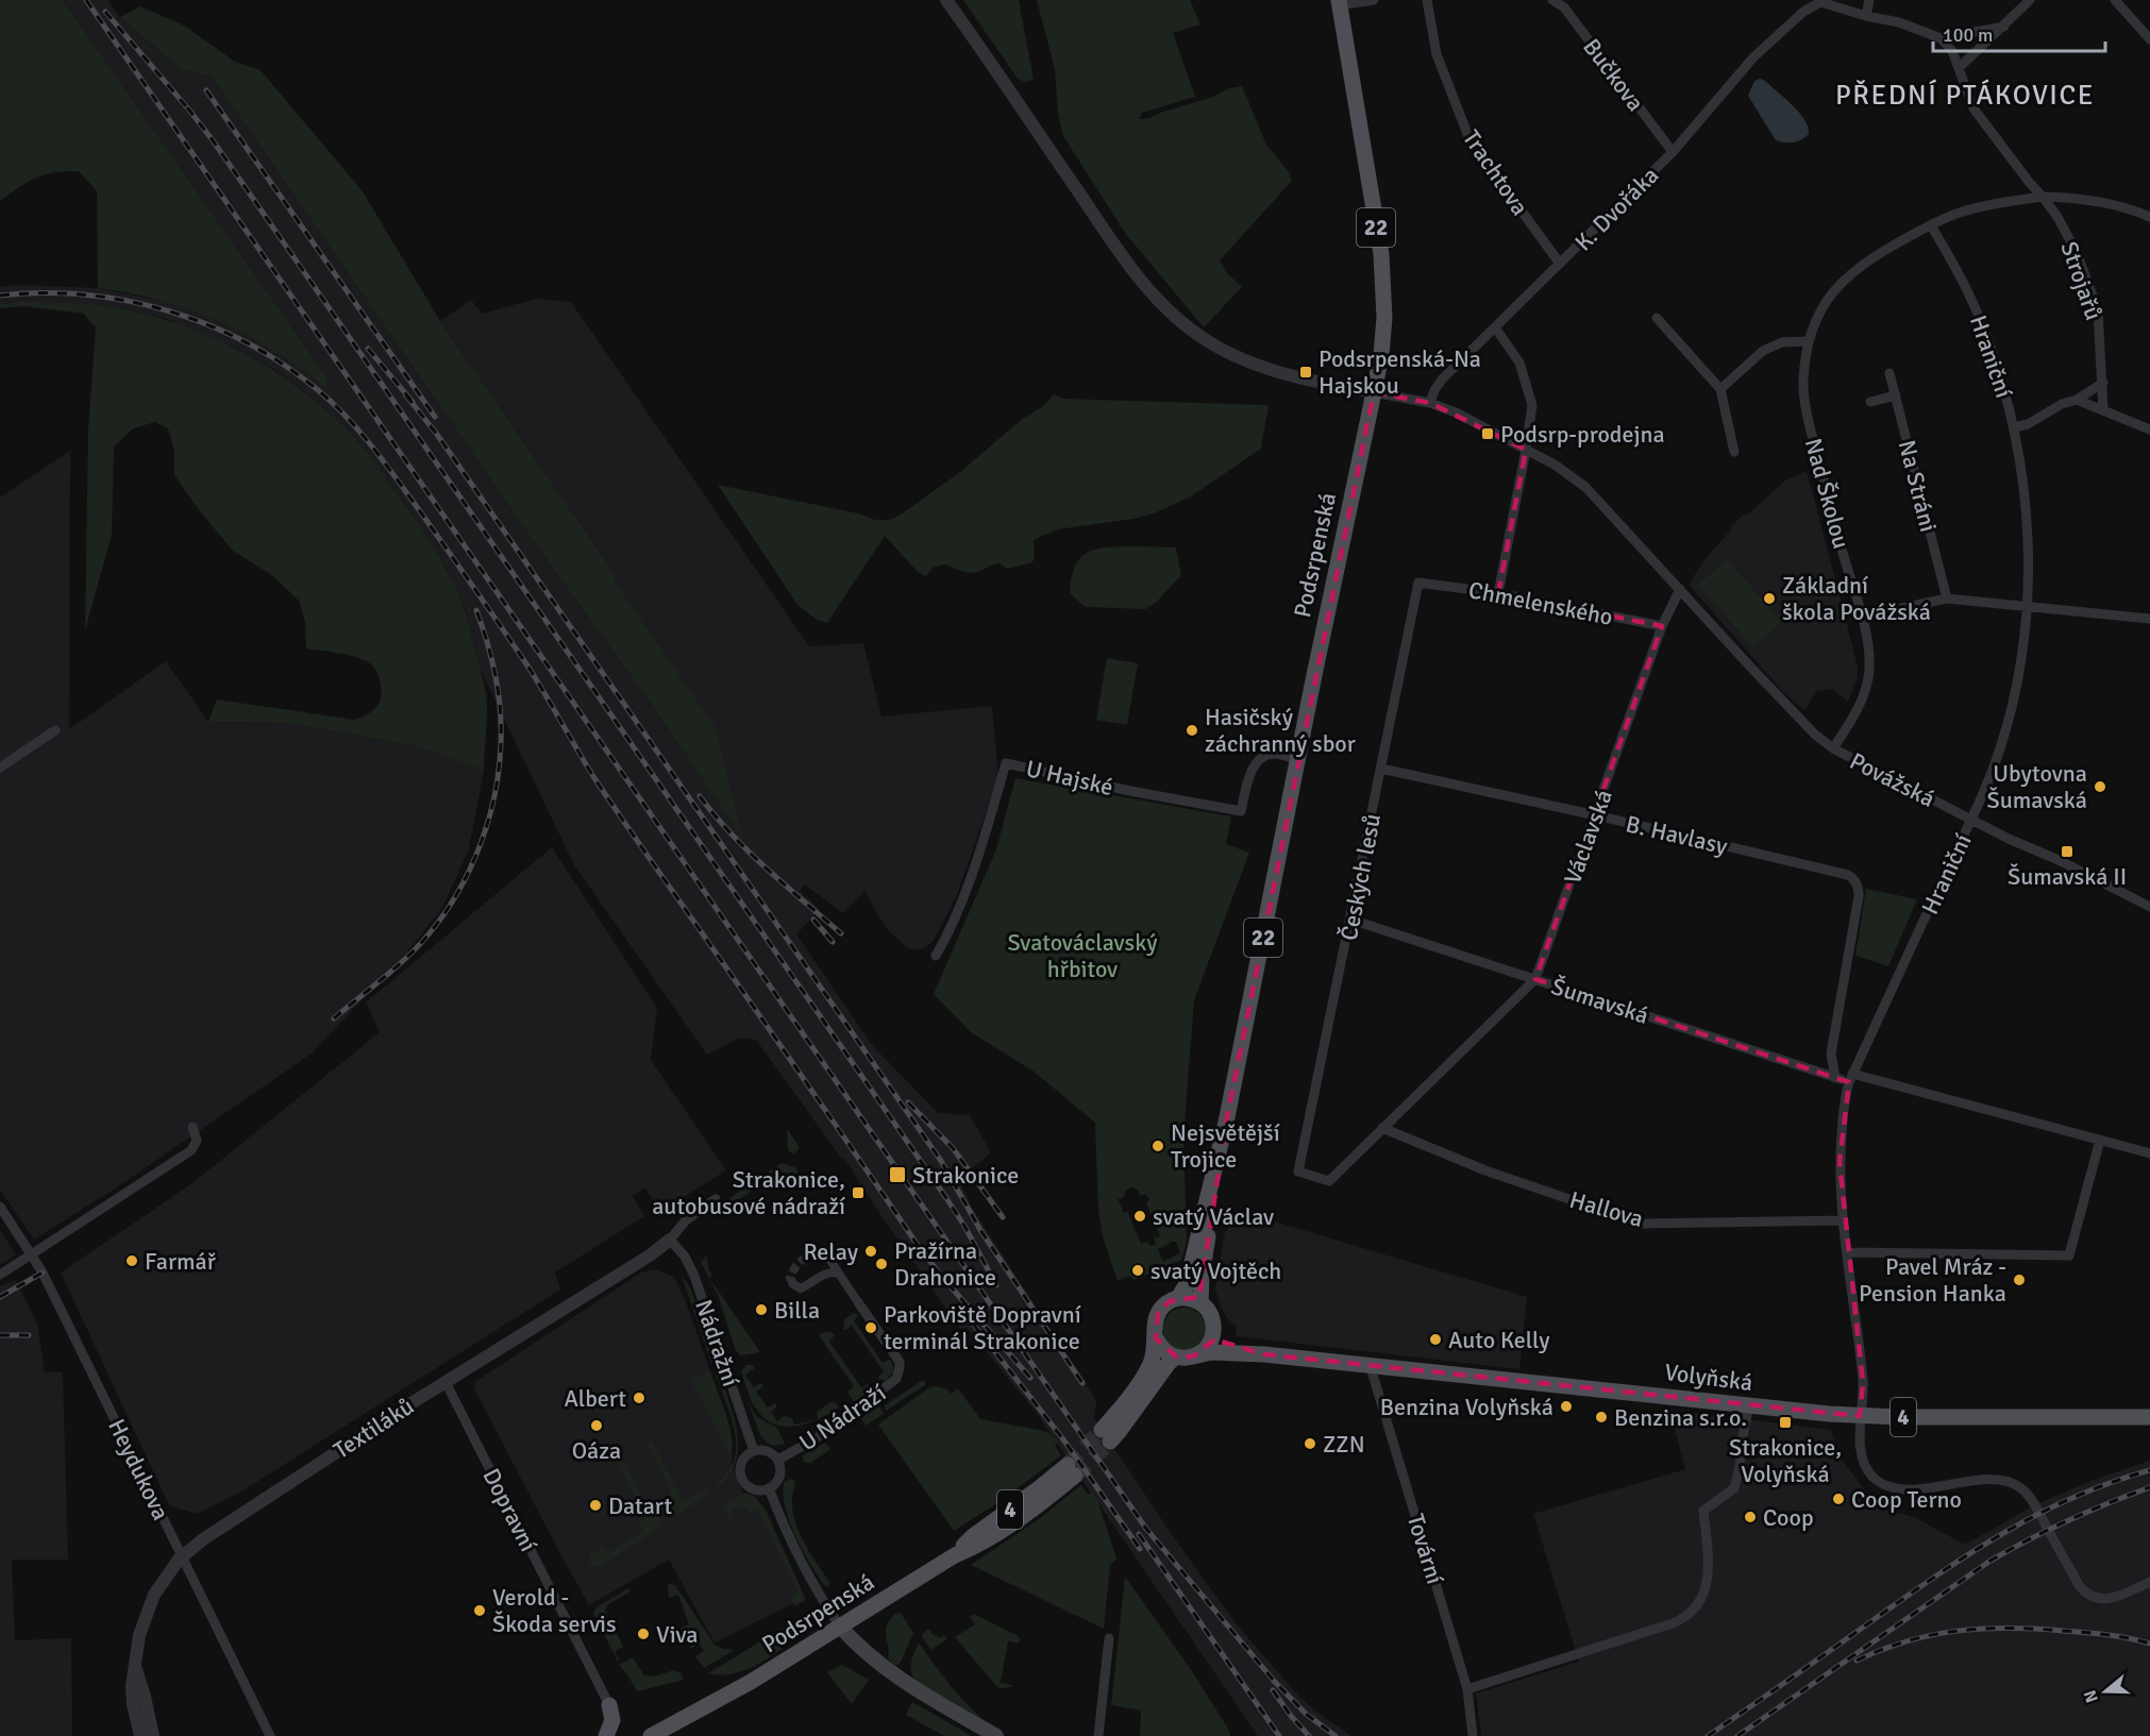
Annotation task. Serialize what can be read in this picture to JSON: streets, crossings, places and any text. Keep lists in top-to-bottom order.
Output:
{
  "streets": {
    "main road": [
      "22",
      "Podsrpenská",
      "Volyňská",
      "4"
    ],
    "street": [
      "Bučkova",
      "Trachtova",
      "K. Dvořáka",
      "Strojařů",
      "Hraniční",
      "Na Stráni",
      "Nad Školou",
      "Chmelenského",
      "U Hajské",
      "Povážská",
      "B. Havlasy",
      "Václavská",
      "Českých lesů",
      "Šumavská",
      "Hallova",
      "Nádražní",
      "U Nádraží",
      "Textiláků",
      "Heydukova",
      "Dopravní",
      "Tovární"
    ]
  },
  "crossings": [
    ["Bučkova", "K. Dvořáka"],
    ["Trachtova", "K. Dvořáka"],
    ["Strojařů", "Nad Školou"],
    ["Hraniční", "Nad Školou"],
    ["Hraniční", "Povážská"],
    ["Hraniční", "Šumavská"],
    ["Hraniční", "Hallova"],
    ["Hraniční", "Volyňská"],
    ["Nad Školou", "Povážská"],
    ["Podsrpenská", "U Hajské"],
    ["Podsrpenská", "Volyňská"],
    ["Podsrpenská", "4"],
    ["Chmelenského", "Václavská"],
    ["Chmelenského", "Českých lesů"],
    ["Povážská", "Václavská"],
    ["B. Havlasy", "Václavská"],
    ["B. Havlasy", "Českých lesů"],
    ["B. Havlasy", "Šumavská"],
    ["Václavská", "Českých lesů"],
    ["Václavská", "Šumavská"],
    ["Václavská", "Hallova"],
    ["Českých lesů", "Šumavská"],
    ["Nádražní", "U Nádraží"],
    ["Nádražní", "Textiláků"],
    ["Volyňská", "4"],
    ["Volyňská", "Tovární"],
    ["Textiláků", "Heydukova"],
    ["Textiláků", "Dopravní"]
  ],
  "districts": ["PŘEDNÍ PTÁKOVICE"],
  "parks": ["Svatováclavský hřbitov"],
  "places": {
    "transit": [
      "Podsrpenská-Na Hajskou",
      "Podsrp-prodejna",
      "Šumavská II",
      "Strakonice",
      "Strakonice, autobusové nádraží",
      "Strakonice, Volyňská"
    ],
    "other": [
      "Základní škola Povážská",
      "Hasičský záchranný sbor",
      "Ubytovna Šumavská",
      "Nejsvětější Trojice",
      "svatý Václav",
      "Relay",
      "Farmář",
      "Pražírna Drahonice",
      "svatý Vojtěch",
      "Pavel Mráz - Pension Hanka",
      "Billa",
      "Parkoviště Dopravní terminál Strakonice",
      "Auto Kelly",
      "Albert",
      "Benzina Volyňská",
      "Benzina s.r.o.",
      "Oáza",
      "ZZN",
      "Coop Terno",
      "Datart",
      "Coop",
      "Verold - Škoda servis",
      "Viva"
    ]
  },
  "scale_bar": "100 m",
  "north": "left"
}
